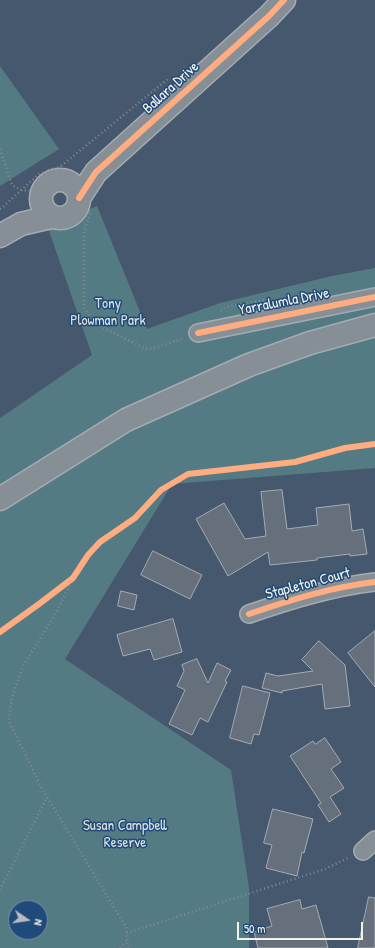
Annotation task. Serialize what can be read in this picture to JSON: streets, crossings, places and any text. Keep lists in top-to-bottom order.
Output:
{
  "streets": {
    "street": ["Ballara Drive", "Yarralumla Drive", "Stapleton Court"]
  },
  "parks": ["Tony Plowman Park", "Susan Campbell Reserve"],
  "scale_bar": "50 m",
  "north": "right"
}
